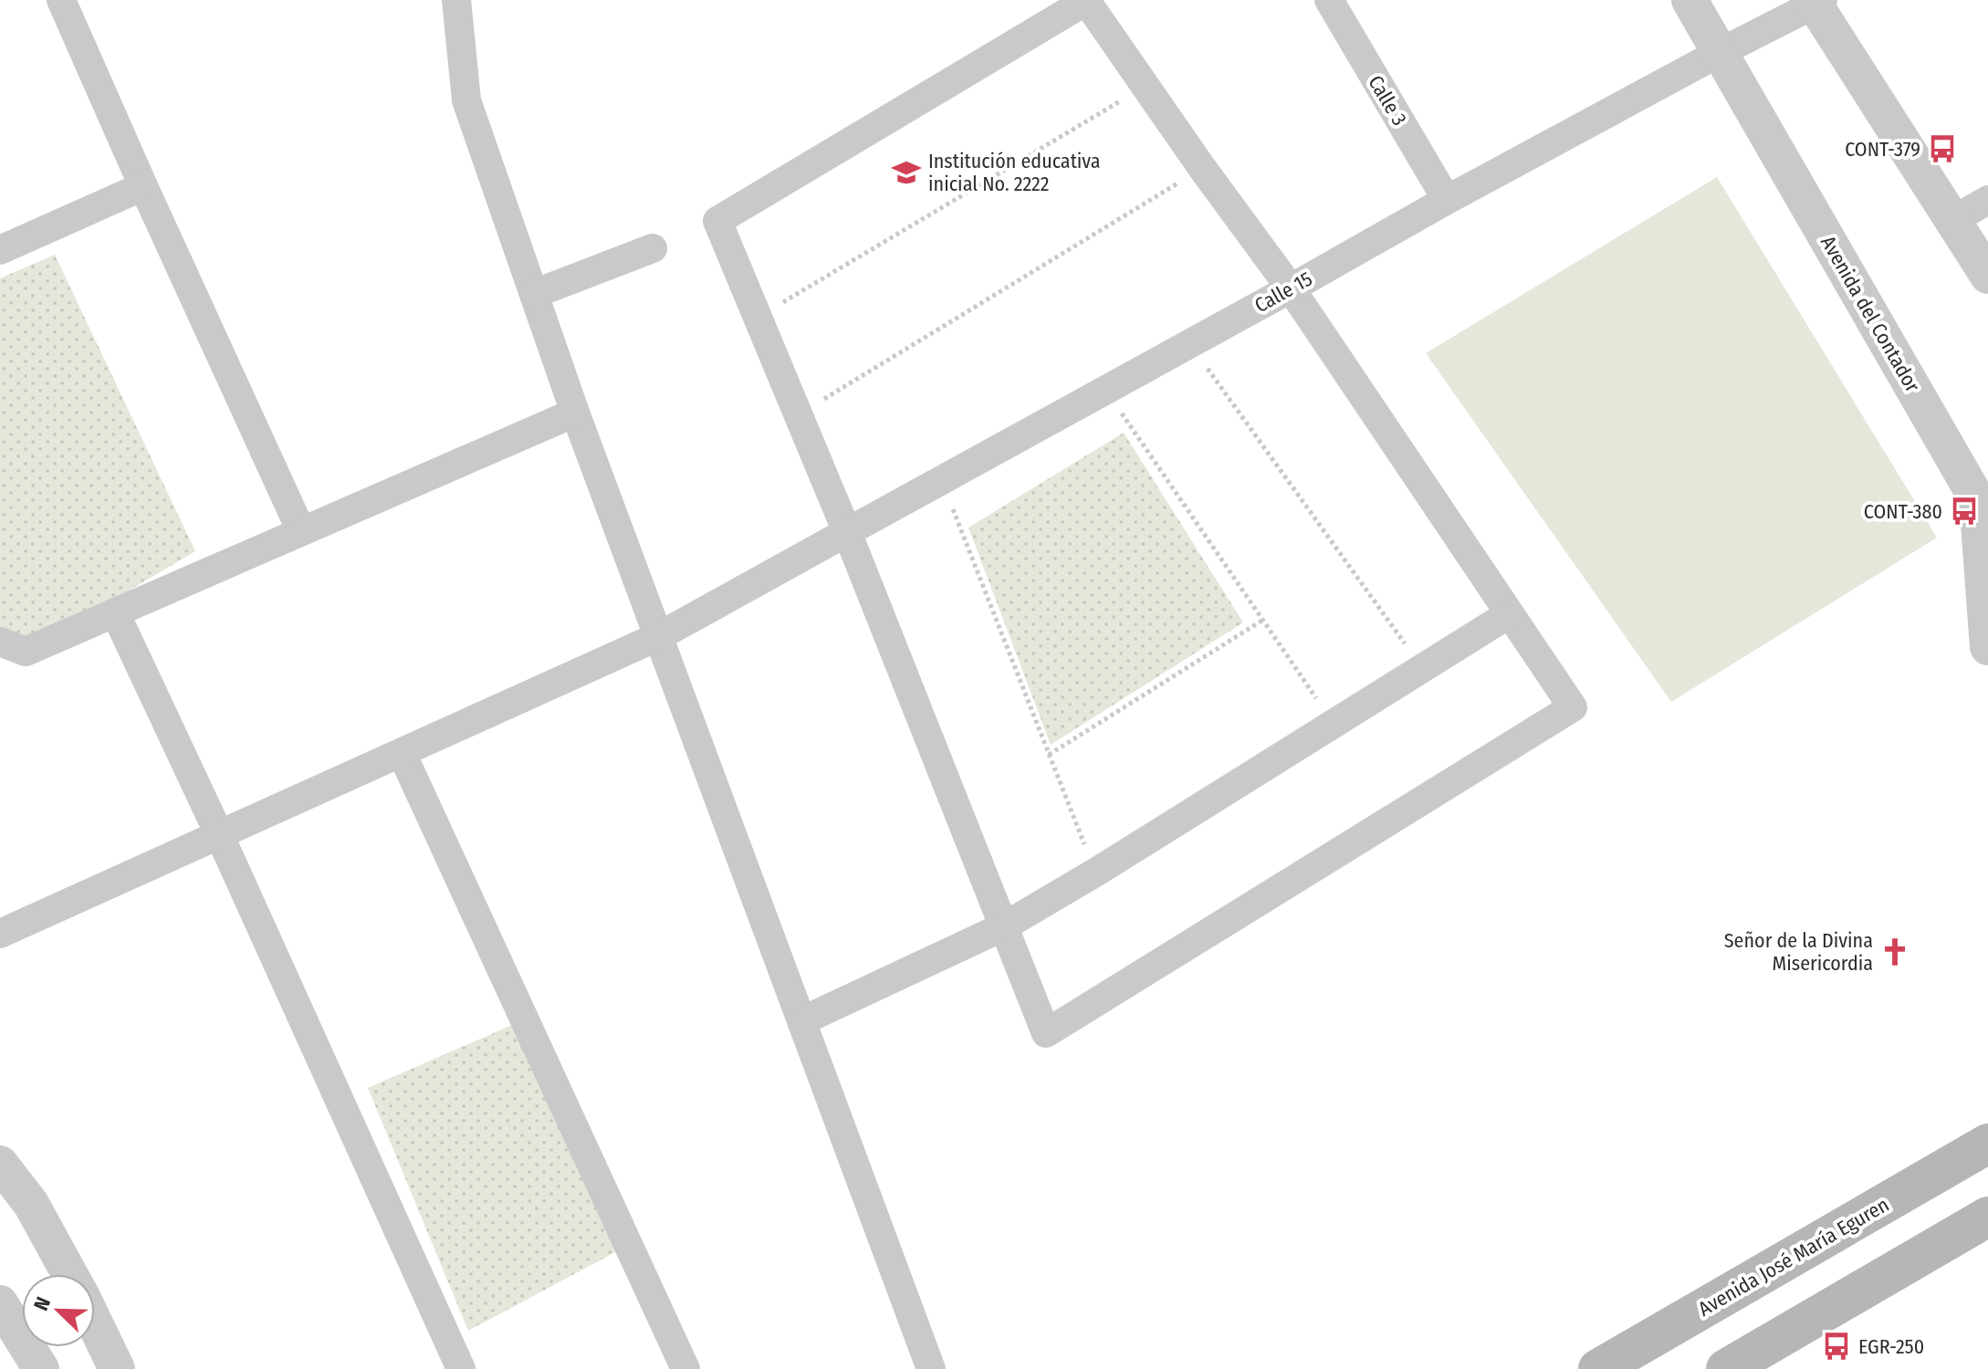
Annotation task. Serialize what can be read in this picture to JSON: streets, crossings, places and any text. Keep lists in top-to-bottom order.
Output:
{
  "streets": {
    "main road": ["Avenida José María Eguren"],
    "street": ["Calle 3", "Calle 15", "Avenida del Contador"]
  },
  "crossings": [
    ["Calle 3", "Calle 15"],
    ["Calle 15", "Avenida del Contador"]
  ],
  "places": {
    "bus stop": ["CONT-379", "CONT-380", "EGR-250"],
    "school or university": ["Institución educativa inicial No. 2222"],
    "church": ["Señor de la Divina Misericordia"]
  },
  "north": "top left"
}
